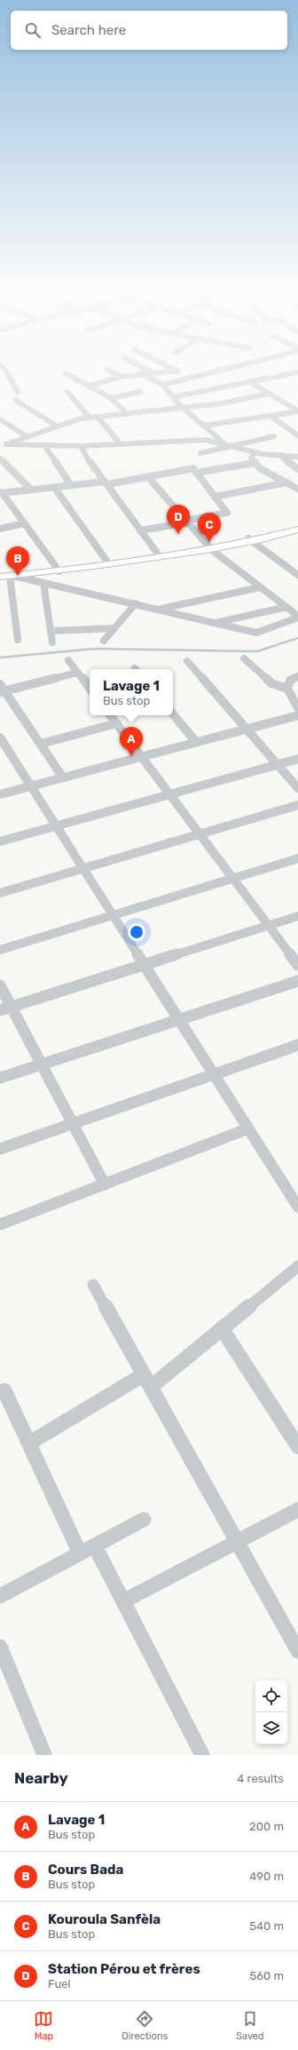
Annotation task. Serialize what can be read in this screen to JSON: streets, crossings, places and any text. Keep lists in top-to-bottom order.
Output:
{
  "page": {
    "search": "Search here",
    "pins": [
      "D",
      "C",
      "B",
      "A"
    ],
    "popup": ["Lavage 1", "Bus stop"],
    "heading": ["Nearby", "4 results"],
    "list": [
      {
        "mark": "A",
        "name": "Lavage 1",
        "note": "Bus stop",
        "value": "200 m"
      },
      {
        "mark": "B",
        "name": "Cours Bada",
        "note": "Bus stop",
        "value": "490 m"
      },
      {
        "mark": "C",
        "name": "Kouroula Sanfèla",
        "note": "Bus stop",
        "value": "540 m"
      },
      {
        "mark": "D",
        "name": "Station Pérou et frères",
        "note": "Fuel",
        "value": "560 m"
      }
    ],
    "nav": ["Map", "Directions", "Saved"]
  }
}
